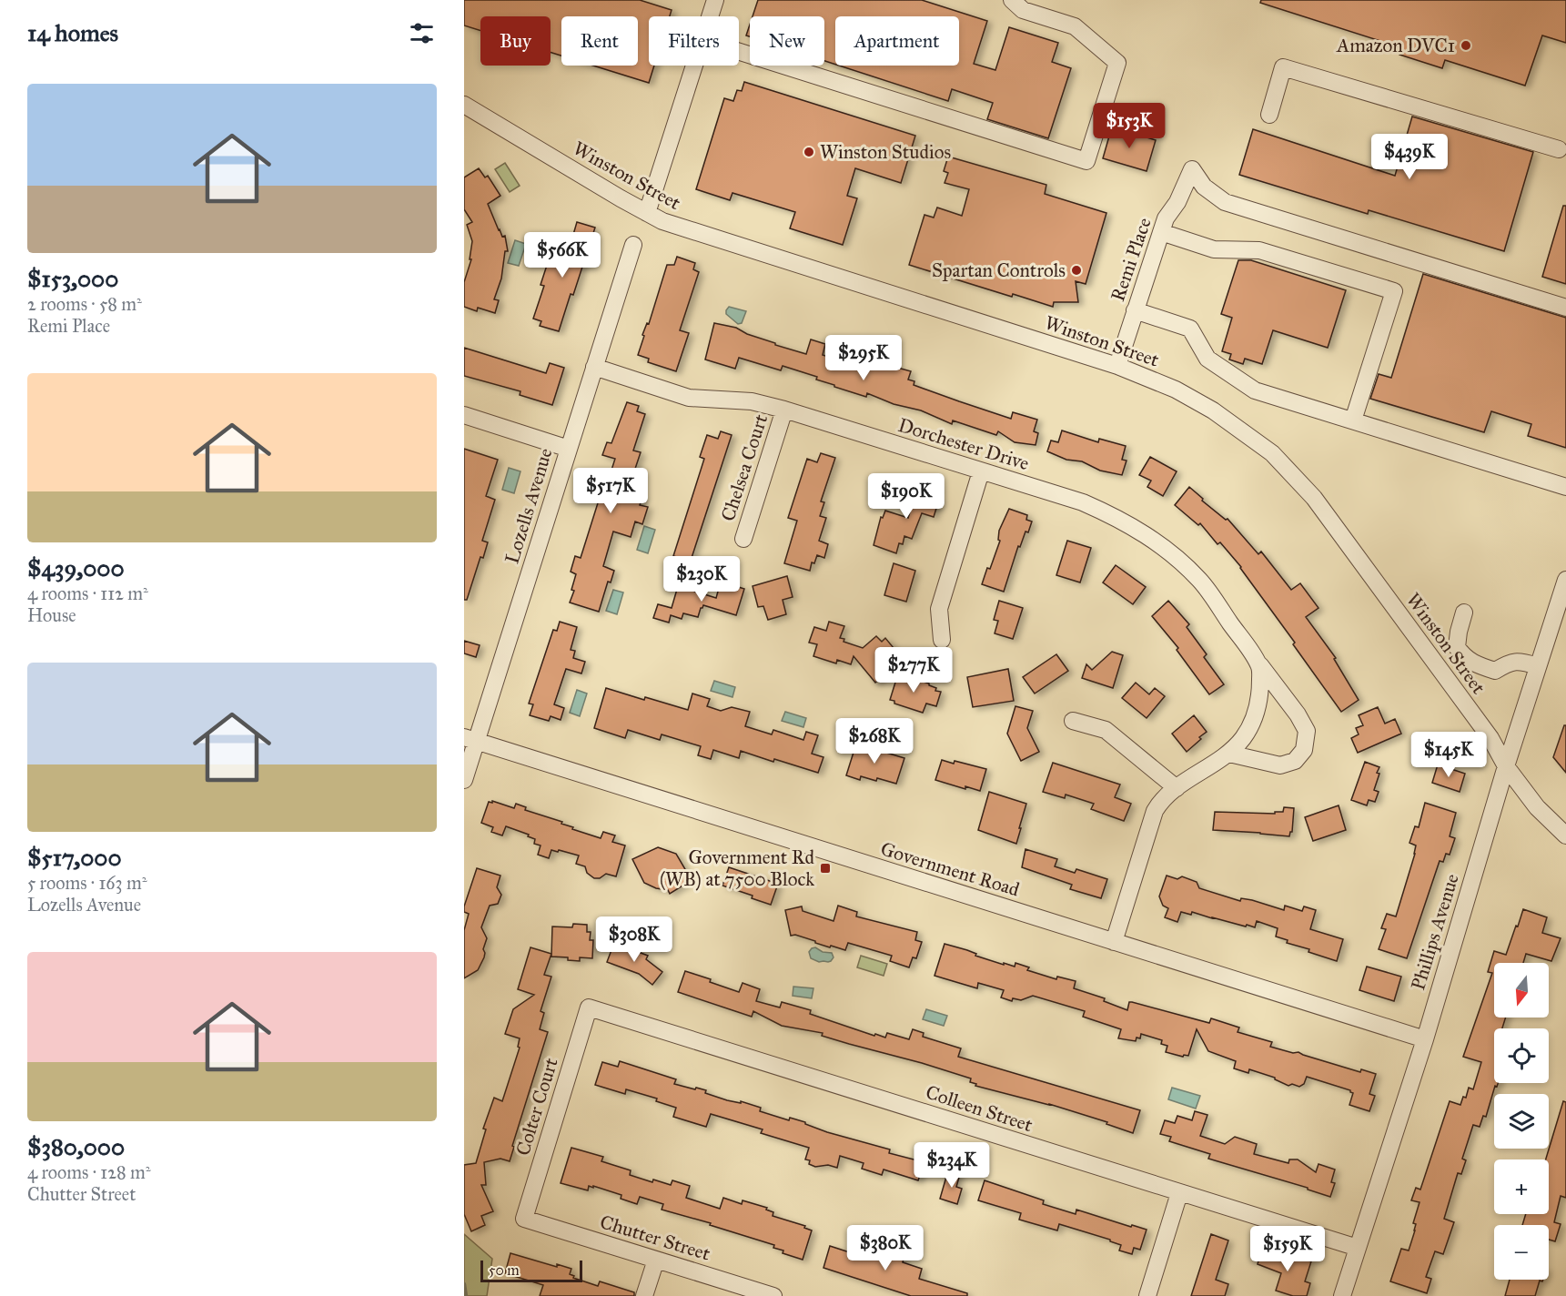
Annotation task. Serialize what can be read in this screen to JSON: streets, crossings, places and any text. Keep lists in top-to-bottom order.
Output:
{
  "streets": {
    "street": [
      "Winston Street",
      "Remi Place",
      "Dorchester Drive",
      "Chelsea Court",
      "Lozells Avenue",
      "Government Road",
      "Phillips Avenue",
      "Colter Court",
      "Colleen Street",
      "Chutter Street"
    ]
  },
  "crossings": [
    ["Winston Street", "Remi Place"],
    ["Winston Street", "Phillips Avenue"],
    ["Dorchester Drive", "Chelsea Court"],
    ["Dorchester Drive", "Lozells Avenue"],
    ["Lozells Avenue", "Government Road"],
    ["Government Road", "Phillips Avenue"],
    ["Phillips Avenue", "Colleen Street"],
    ["Colter Court", "Colleen Street"],
    ["Colter Court", "Chutter Street"]
  ],
  "places": {
    "other": ["Amazon DVC1", "Winston Studios", "Spartan Controls"],
    "transit": ["Government Rd (WB) at 7500 Block"]
  },
  "scale_bar": "50 m",
  "north": "bottom",
  "page": {
    "heading": "14 homes",
    "chip": [
      "Buy",
      "Rent",
      "Filters",
      "New",
      "Apartment"
    ],
    "list": [
      {
        "name": "$153,000",
        "note": "2 rooms · 58 m² · Remi Place"
      },
      {
        "name": "$439,000",
        "note": "4 rooms · 112 m² · House"
      },
      {
        "name": "$517,000",
        "note": "5 rooms · 163 m² · Lozells Avenue"
      },
      {
        "name": "$380,000",
        "note": "4 rooms · 128 m² · Chutter Street"
      }
    ],
    "price": [
      "$153K",
      "$439K",
      "$566K",
      "$295K",
      "$517K",
      "$190K",
      "$230K",
      "$277K",
      "$268K",
      "$145K",
      "$308K",
      "$234K",
      "$380K",
      "$159K"
    ],
    "map_buttons": ["+", "−"],
    "scale": "50 m"
  }
}
